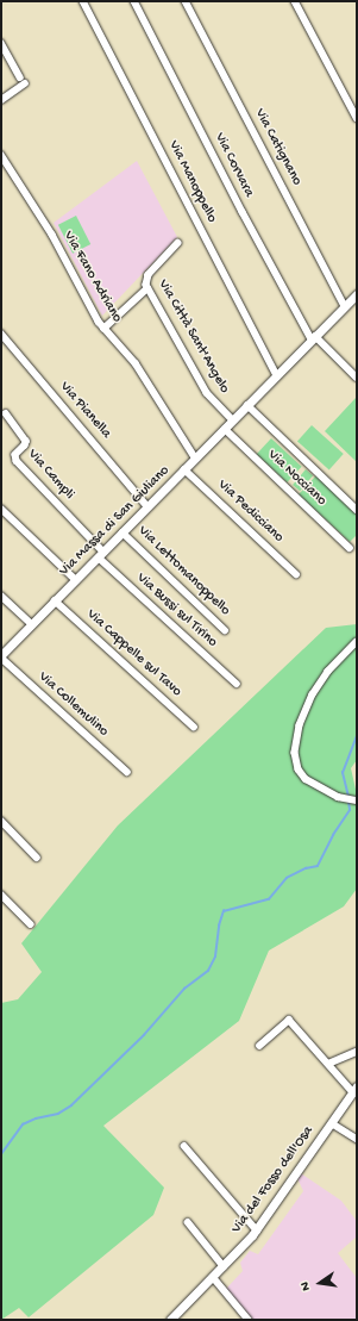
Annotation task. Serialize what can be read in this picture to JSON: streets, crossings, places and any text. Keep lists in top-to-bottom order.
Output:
{
  "streets": {
    "street": [
      "Via Catignano",
      "Via Corvara",
      "Via Manoppello",
      "Via Fano Adriano",
      "Via Città Sant'Angelo",
      "Via Pianella",
      "Via Campli",
      "Via Nocciano",
      "Via Pedicciano",
      "Via Massa di San Giuliano",
      "Via Lettomanoppello",
      "Via Bussi sul Tirino",
      "Via Cappelle sul Tavo",
      "Via Collemulino",
      "Via del Fosso dell'Osa"
    ]
  },
  "crossings": [
    ["Via Catignano", "Via Massa di San Giuliano"],
    ["Via Corvara", "Via Massa di San Giuliano"],
    ["Via Manoppello", "Via Massa di San Giuliano"],
    ["Via Fano Adriano", "Via Massa di San Giuliano"],
    ["Via Città Sant'Angelo", "Via Massa di San Giuliano"],
    ["Via Pianella", "Via Massa di San Giuliano"],
    ["Via Campli", "Via Massa di San Giuliano"],
    ["Via Campli", "Via Bussi sul Tirino"],
    ["Via Nocciano", "Via Massa di San Giuliano"],
    ["Via Pedicciano", "Via Massa di San Giuliano"],
    ["Via Massa di San Giuliano", "Via Lettomanoppello"],
    ["Via Massa di San Giuliano", "Via Bussi sul Tirino"],
    ["Via Massa di San Giuliano", "Via Cappelle sul Tavo"],
    ["Via Massa di San Giuliano", "Via Collemulino"]
  ],
  "north": "left"
}
